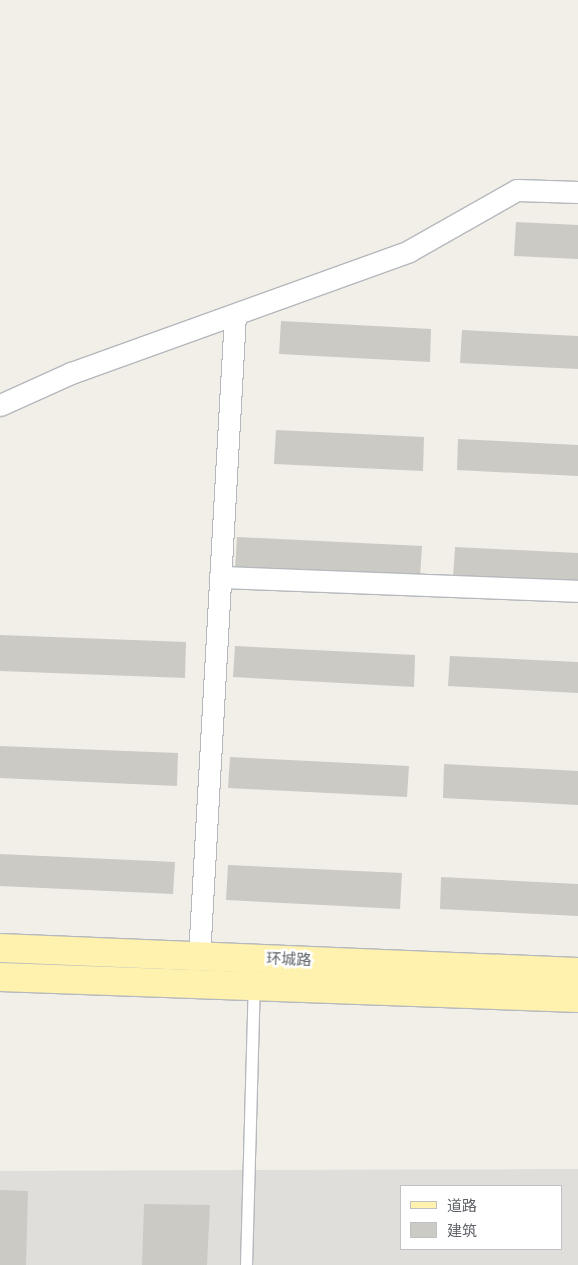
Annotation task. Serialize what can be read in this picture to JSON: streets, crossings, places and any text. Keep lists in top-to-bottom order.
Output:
{
  "streets": {
    "main road": ["环城路"]
  },
  "legend": ["道路", "建筑"]
}
